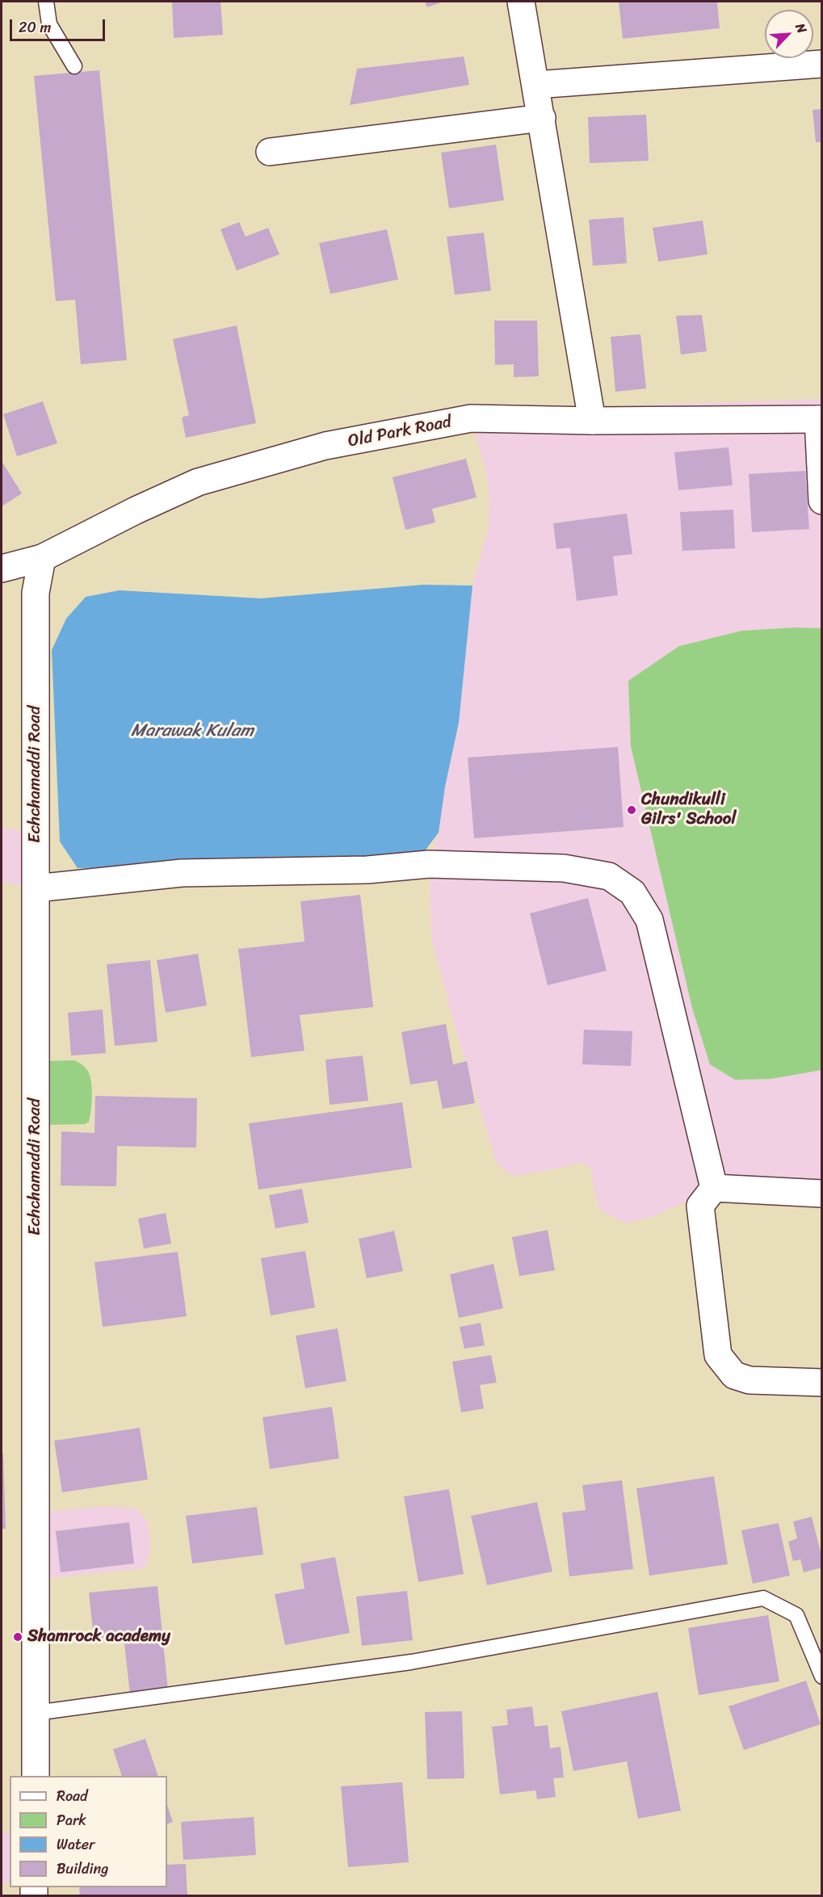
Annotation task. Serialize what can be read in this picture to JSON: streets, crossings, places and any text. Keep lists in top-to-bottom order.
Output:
{
  "streets": {
    "street": ["Old Park Road", "Echchamaddi Road"]
  },
  "crossings": [
    ["Old Park Road", "Echchamaddi Road"]
  ],
  "water": ["Marawak Kulam"],
  "places": ["Chundikulli Gilrs' School", "Shamrock academy"],
  "legend": [
    "Road",
    "Park",
    "Water",
    "Building"
  ],
  "scale_bar": "20 m",
  "north": "top right"
}
